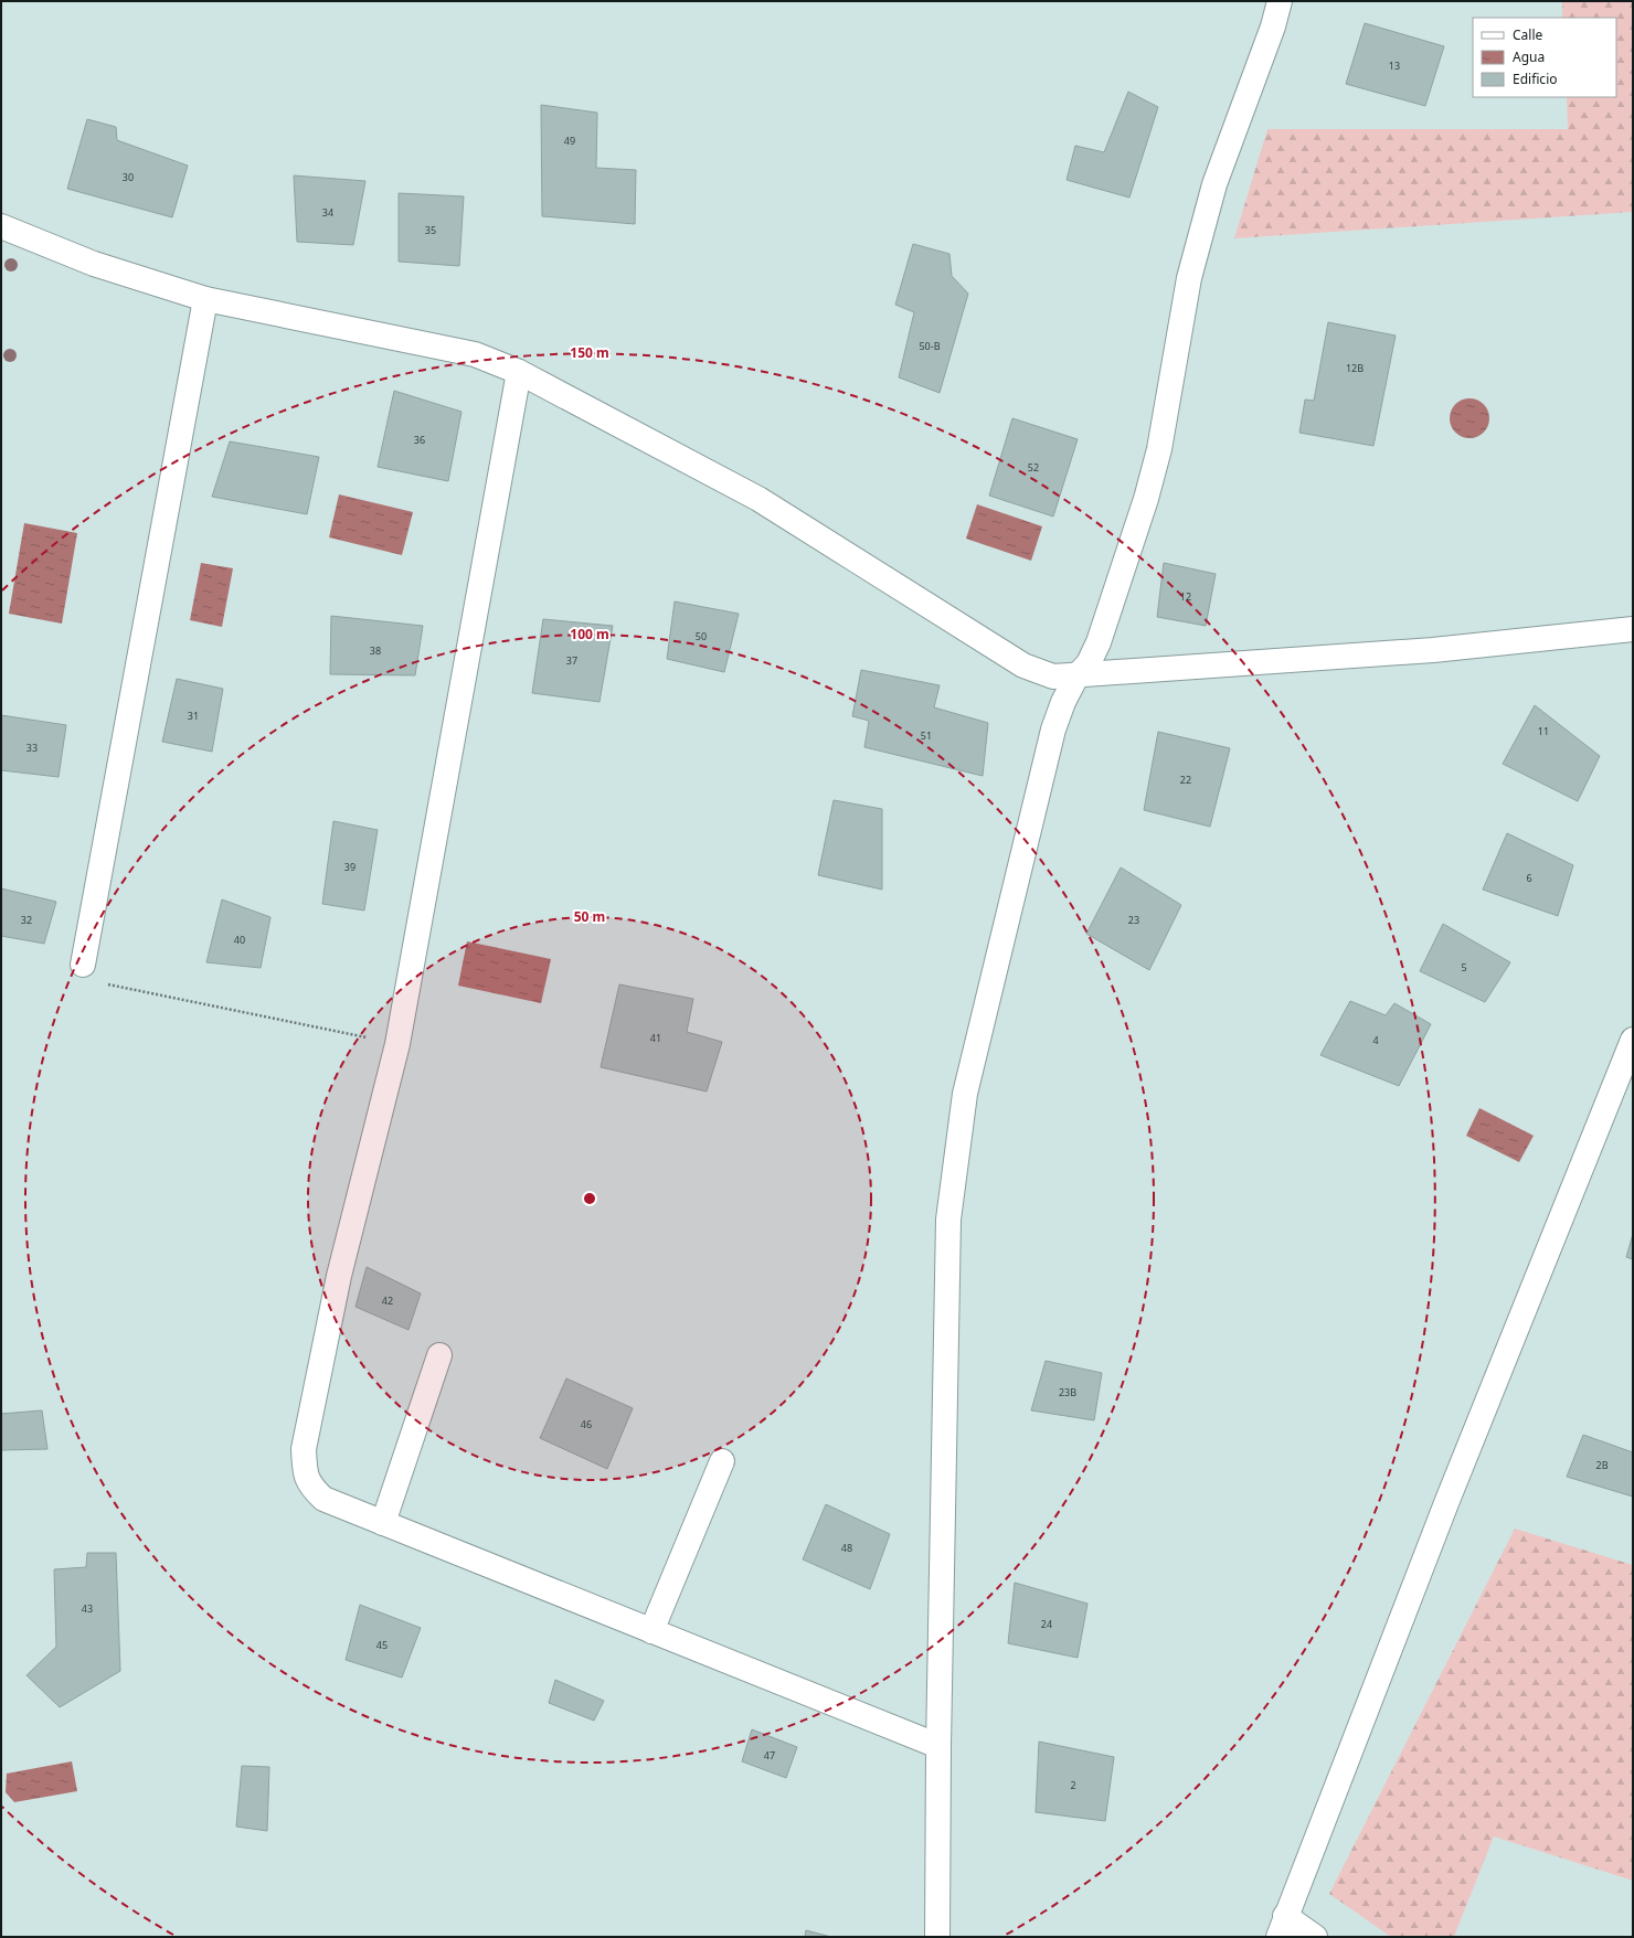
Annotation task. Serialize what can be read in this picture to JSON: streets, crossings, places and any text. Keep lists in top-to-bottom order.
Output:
{
  "house_numbers": [
    "13",
    "49",
    "30",
    "34",
    "35",
    "50-B",
    "12B",
    "36",
    "52",
    "12",
    "50",
    "38",
    "37",
    "31",
    "11",
    "51",
    "33",
    "22",
    "39",
    "6",
    "32",
    "23",
    "40",
    "5",
    "41",
    "4",
    "42",
    "23B",
    "46",
    "2B",
    "48",
    "43",
    "24",
    "45",
    "47",
    "2"
  ],
  "legend": ["Calle", "Agua", "Edificio"],
  "rings": ["150 m", "100 m", "50 m"]
}
